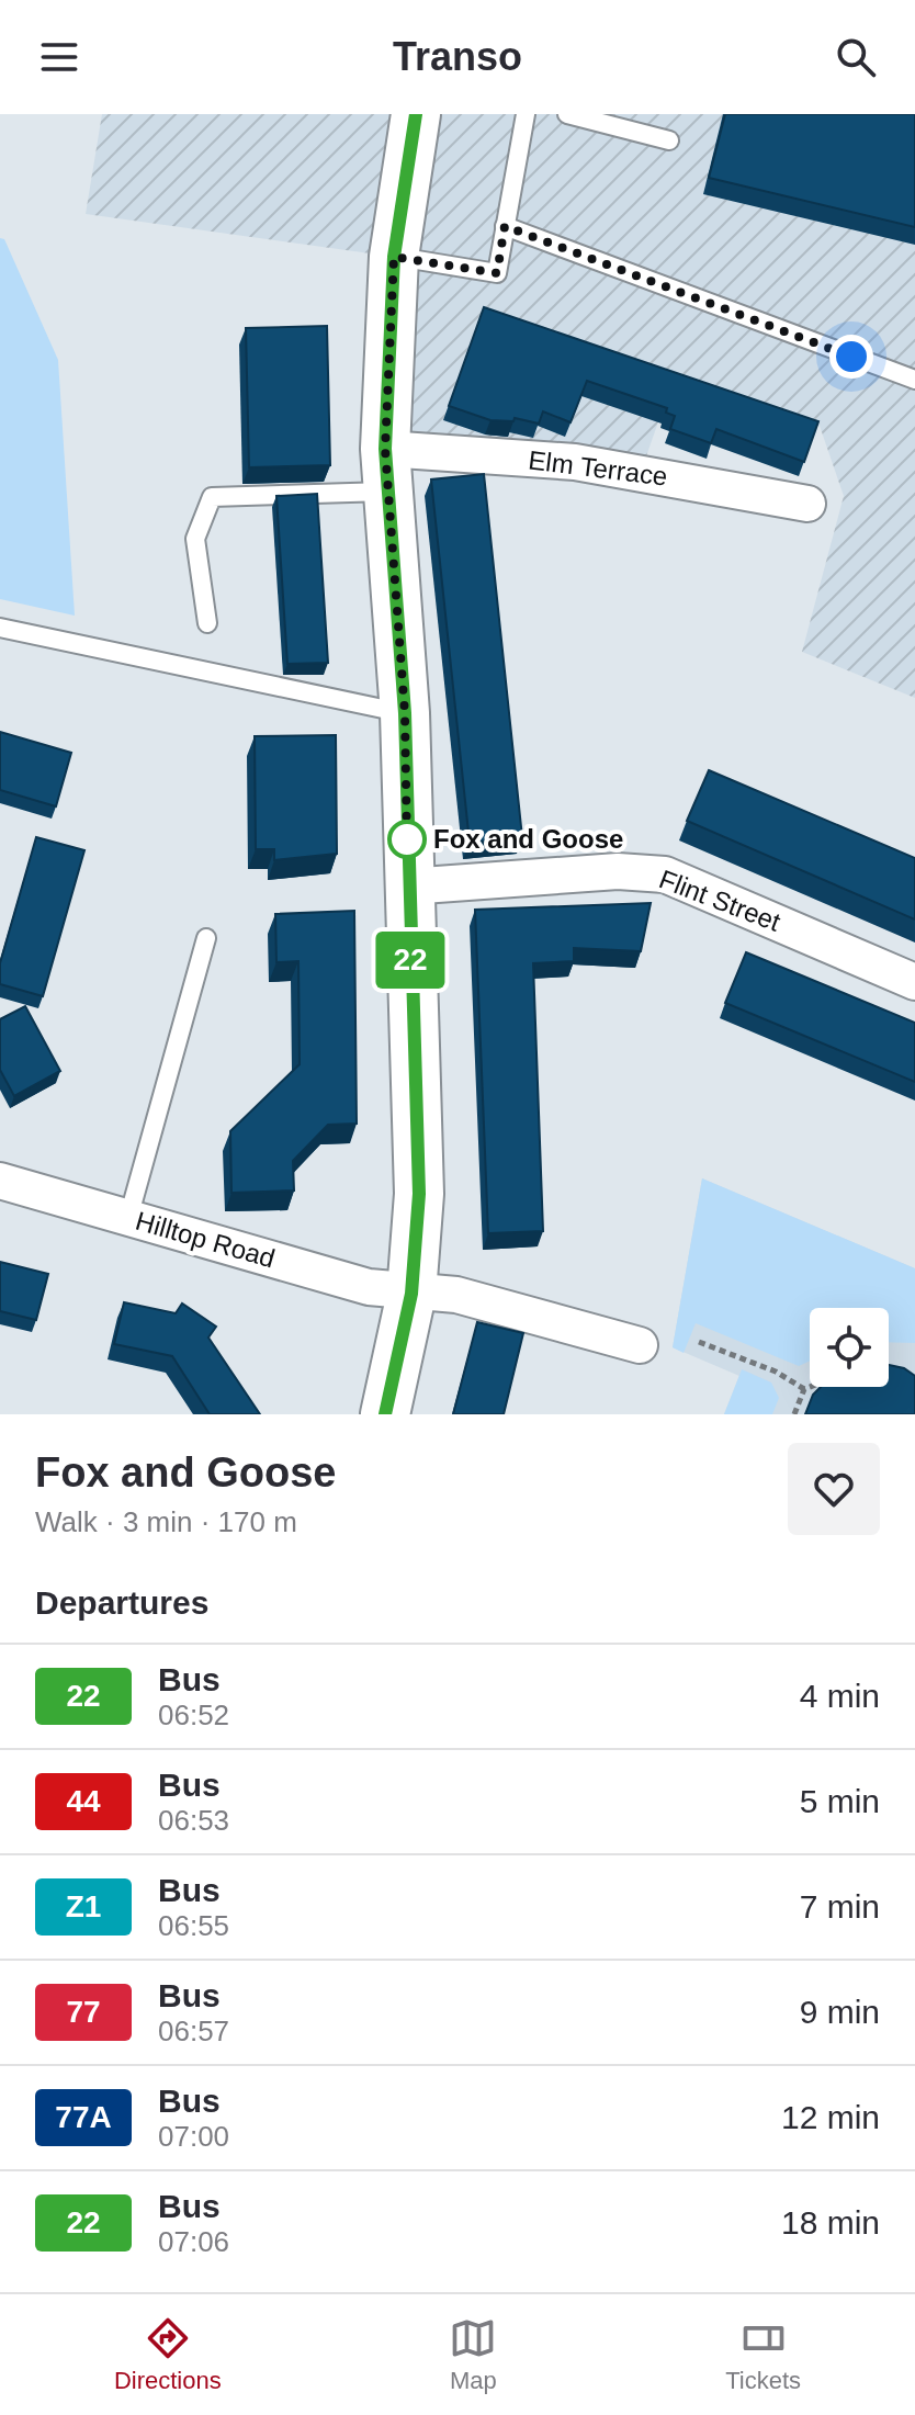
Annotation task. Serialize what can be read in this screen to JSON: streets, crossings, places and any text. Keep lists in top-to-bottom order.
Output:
{
  "streets": {
    "street": ["Elm Terrace", "Flint Street", "Hilltop Road"]
  },
  "places": ["Fox and Goose"],
  "lines": ["bus line 22"],
  "page": {
    "header": "Transo",
    "on_map": "22",
    "heading": [
      ["Fox and Goose", "Walk · 3 min · 170 m"],
      "Departures"
    ],
    "list": [
      {
        "mark": "22",
        "name": "Bus",
        "note": "06:52",
        "value": "4 min"
      },
      {
        "mark": "44",
        "name": "Bus",
        "note": "06:53",
        "value": "5 min"
      },
      {
        "mark": "Z1",
        "name": "Bus",
        "note": "06:55",
        "value": "7 min"
      },
      {
        "mark": "77",
        "name": "Bus",
        "note": "06:57",
        "value": "9 min"
      },
      {
        "mark": "77A",
        "name": "Bus",
        "note": "07:00",
        "value": "12 min"
      },
      {
        "mark": "22",
        "name": "Bus",
        "note": "07:06",
        "value": "18 min"
      }
    ],
    "tabs": ["Directions", "Map", "Tickets"]
  }
}
